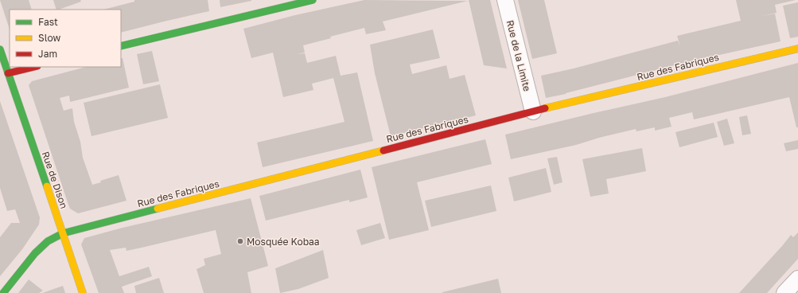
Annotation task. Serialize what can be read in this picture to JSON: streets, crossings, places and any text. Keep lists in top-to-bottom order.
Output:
{
  "streets": {
    "street": ["Rue de la Limite", "Rue des Fabriques", "Rue de Dison"]
  },
  "crossings": [
    ["Rue de la Limite", "Rue des Fabriques"],
    ["Rue des Fabriques", "Rue de Dison"]
  ],
  "places": ["Mosquée Kobaa"],
  "legend": ["Fast", "Slow", "Jam"]
}
